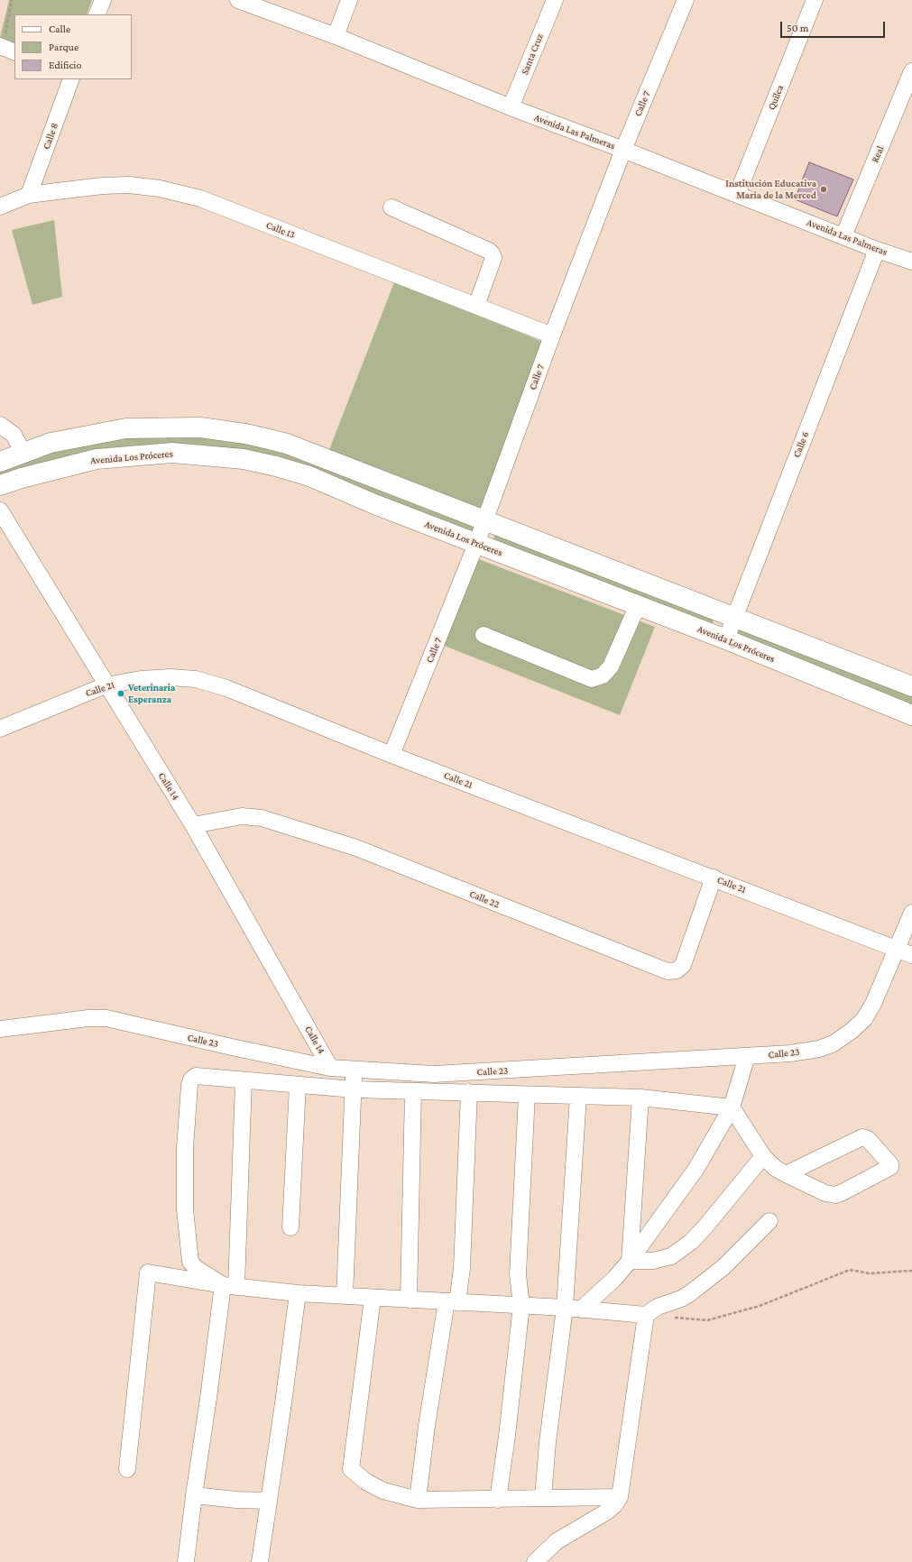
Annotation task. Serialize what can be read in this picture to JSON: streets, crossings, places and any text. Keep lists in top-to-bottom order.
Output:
{
  "streets": {
    "main road": ["Avenida Los Próceres"],
    "street": [
      "Santa Cruz",
      "Quilca",
      "Calle 7",
      "Avenida Las Palmeras",
      "Calle 8",
      "Real",
      "Calle 13",
      "Calle 6",
      "Calle 21",
      "Calle 14",
      "Calle 22",
      "Calle 23"
    ]
  },
  "crossings": [
    ["Santa Cruz", "Avenida Las Palmeras"],
    ["Quilca", "Avenida Las Palmeras"],
    ["Calle 7", "Avenida Las Palmeras"],
    ["Calle 7", "Calle 13"],
    ["Calle 7", "Avenida Los Próceres"],
    ["Calle 7", "Calle 21"],
    ["Avenida Las Palmeras", "Real"],
    ["Avenida Las Palmeras", "Calle 6"],
    ["Calle 8", "Calle 13"],
    ["Calle 6", "Avenida Los Próceres"],
    ["Calle 21", "Calle 14"],
    ["Calle 21", "Calle 22"],
    ["Calle 21", "Calle 23"],
    ["Calle 14", "Calle 22"],
    ["Calle 14", "Calle 23"]
  ],
  "places": ["Institución Educativa Maria de la Merced", "Veterinaria Esperanza"],
  "legend": ["Calle", "Parque", "Edificio"],
  "scale_bar": "50 m"
}
